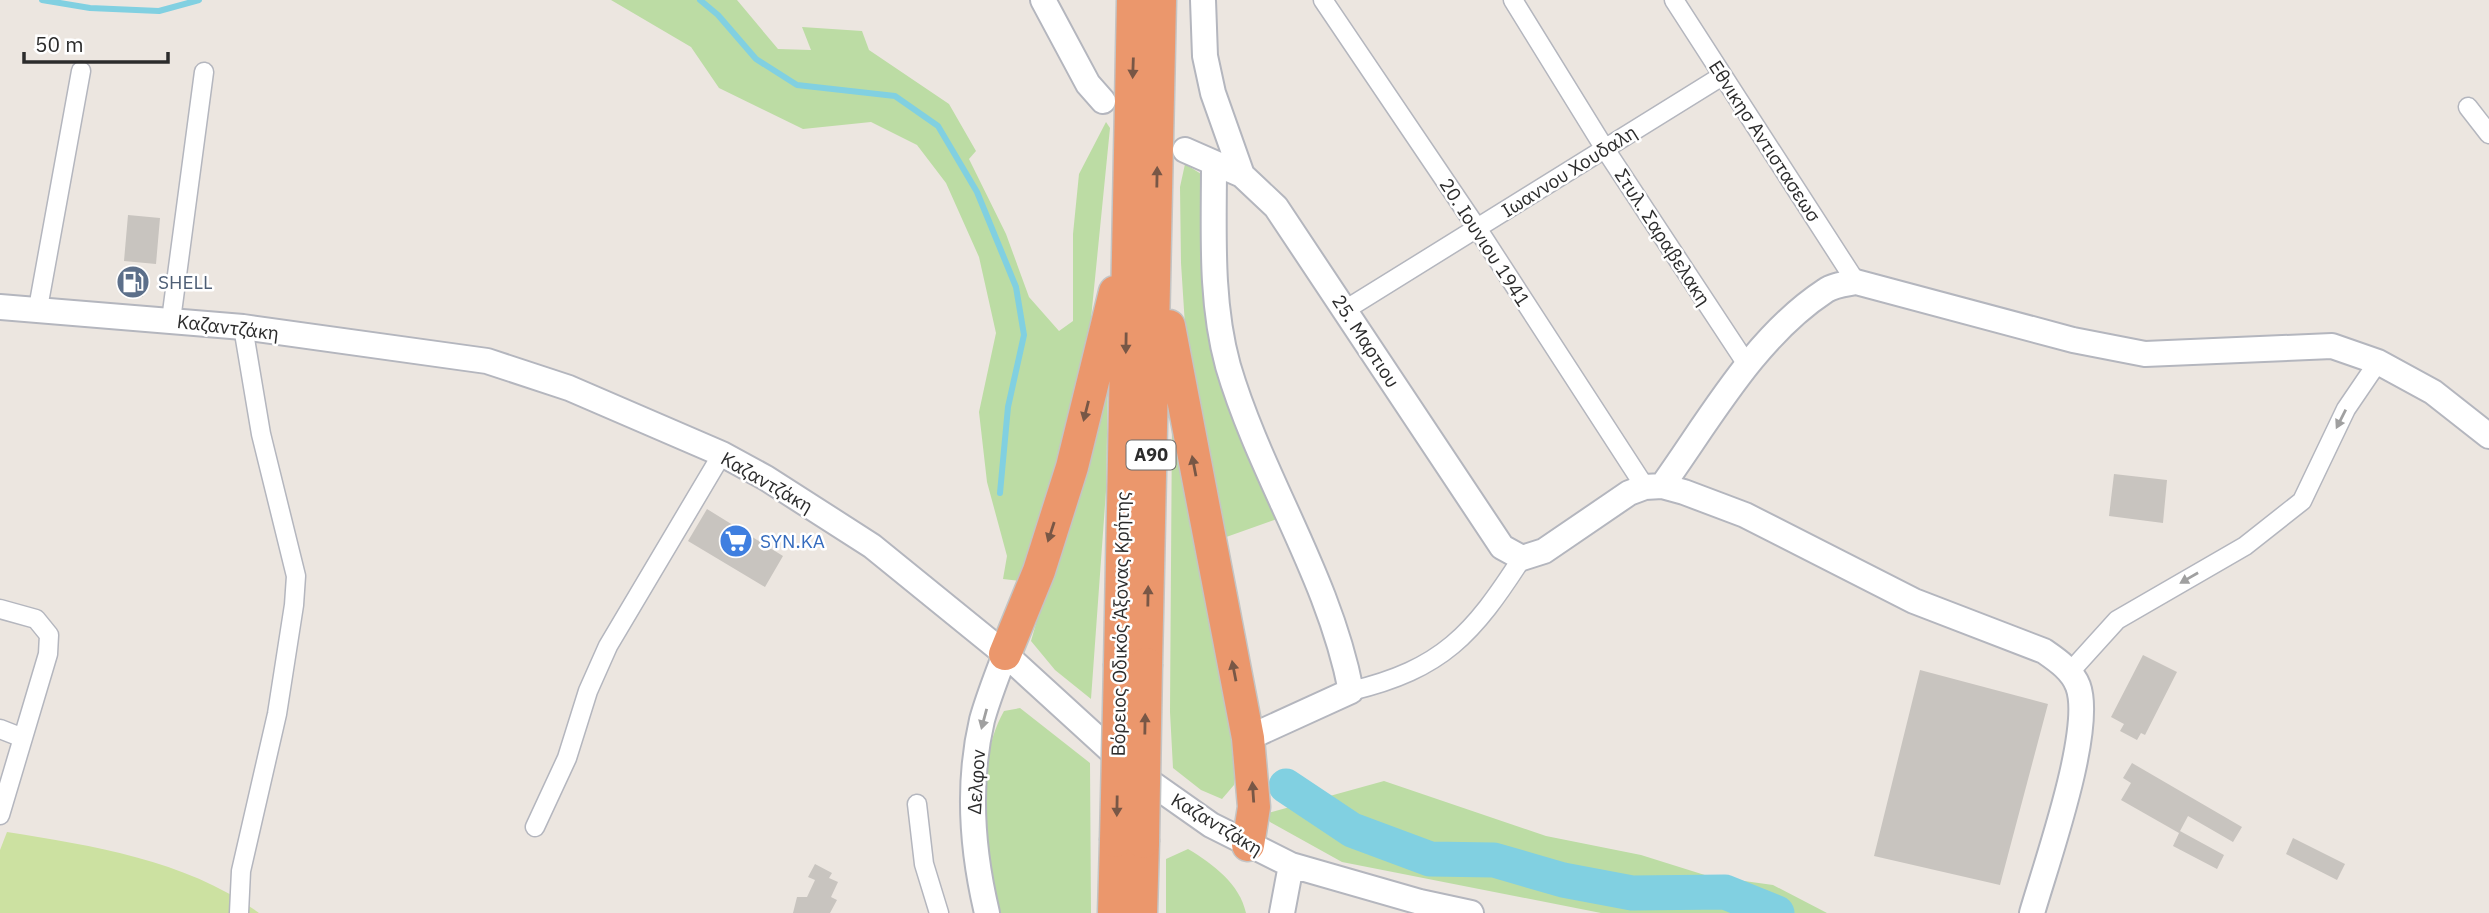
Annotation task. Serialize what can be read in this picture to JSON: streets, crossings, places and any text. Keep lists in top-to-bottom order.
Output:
{
  "streets": {
    "highway": ["Α90", "Βόρειος Οδικός Άξονας Κρήτης"],
    "main road": ["Καζαντζάκη", "25. Μαρτιου", "Δελφον"],
    "street": [
      "Εθνικησ Αντιστασεωσ",
      "Ιωαννου Χουδαλη",
      "Στυλ. Σαραβελακη",
      "20. Ιουνιου 1941"
    ]
  },
  "crossings": [
    ["Εθνικησ Αντιστασεωσ", "Ιωαννου Χουδαλη"],
    ["Ιωαννου Χουδαλη", "Στυλ. Σαραβελακη"],
    ["Ιωαννου Χουδαλη", "20. Ιουνιου 1941"],
    ["Ιωαννου Χουδαλη", "25. Μαρτιου"],
    ["Καζαντζάκη", "Δελφον"]
  ],
  "one_way": ["Δελφον"],
  "places": {
    "fuel station": ["SHELL"],
    "supermarket": ["SYN.KA"]
  },
  "scale_bar": "50 m"
}
